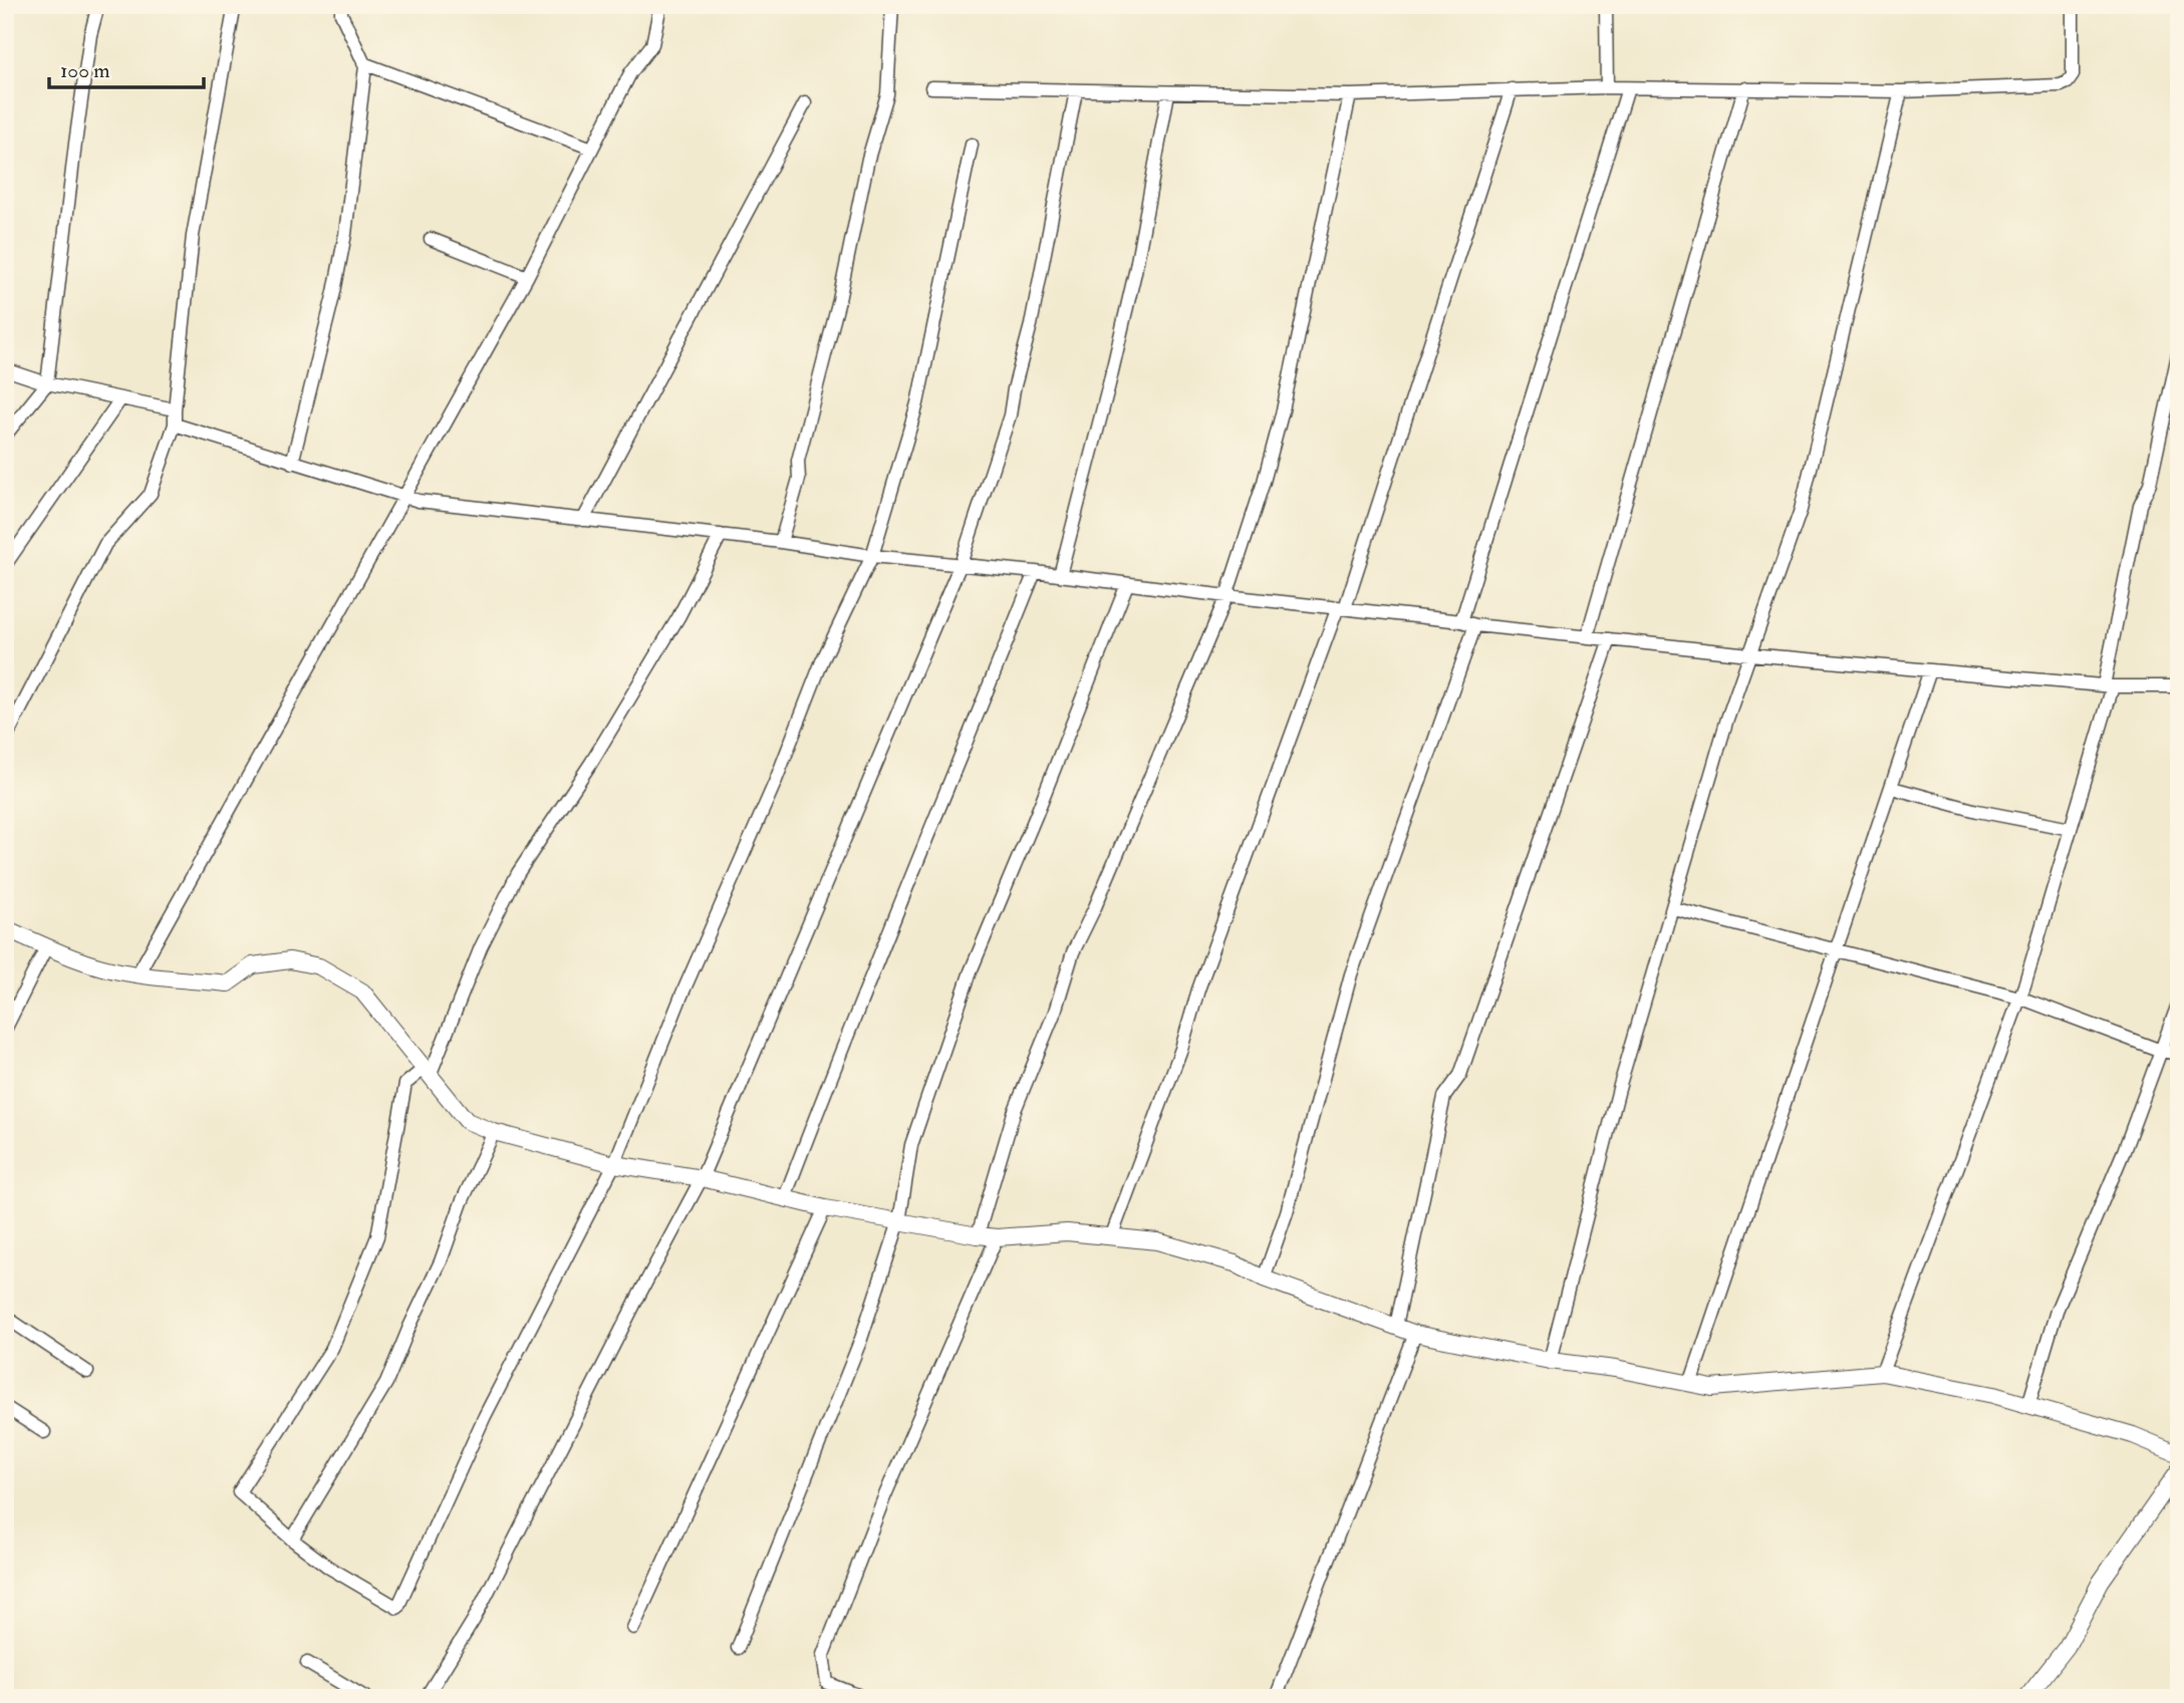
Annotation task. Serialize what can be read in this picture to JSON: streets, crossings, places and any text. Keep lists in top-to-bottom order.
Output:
{
  "scale_bar": "100 m"
}
